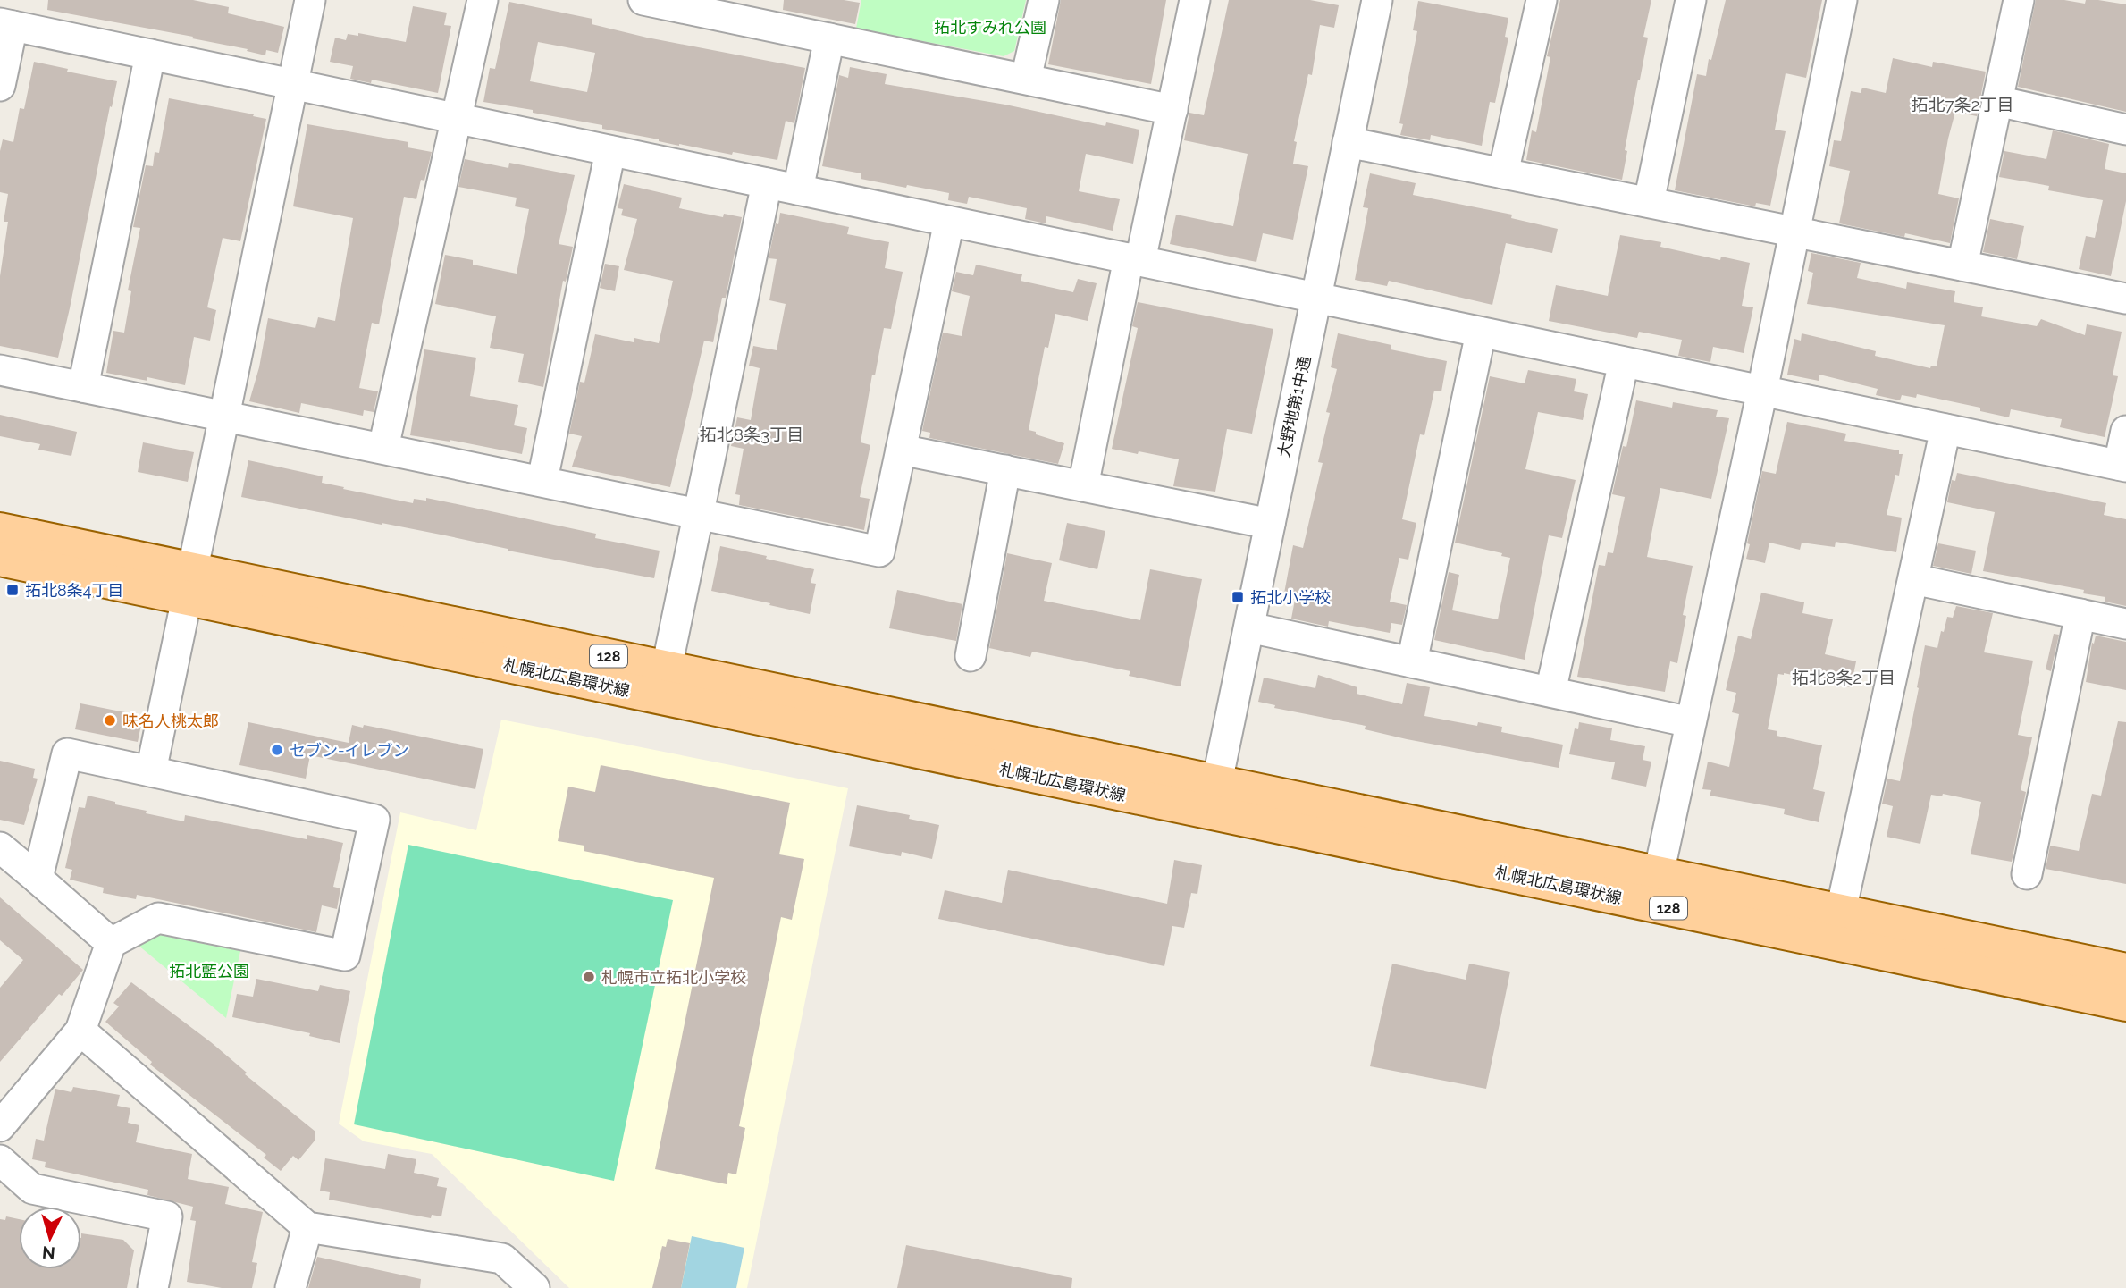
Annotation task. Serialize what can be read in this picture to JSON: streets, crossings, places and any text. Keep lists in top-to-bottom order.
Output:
{
  "streets": {
    "main road": ["128", "札幌北広島環状線"],
    "street": ["大野地第1中通"]
  },
  "crossings": [
    ["大野地第1中通", "札幌北広島環状線"]
  ],
  "districts": ["拓北7条2丁目", "拓北8条3丁目", "拓北8条2丁目"],
  "parks": ["拓北すみれ公園", "拓北藍公園"],
  "places": {
    "transit": ["拓北8条4丁目", "拓北小学校"],
    "other": ["味名人桃太郎", "セブン-イレブン", "札幌市立拓北小学校"]
  },
  "north": "bottom"
}
